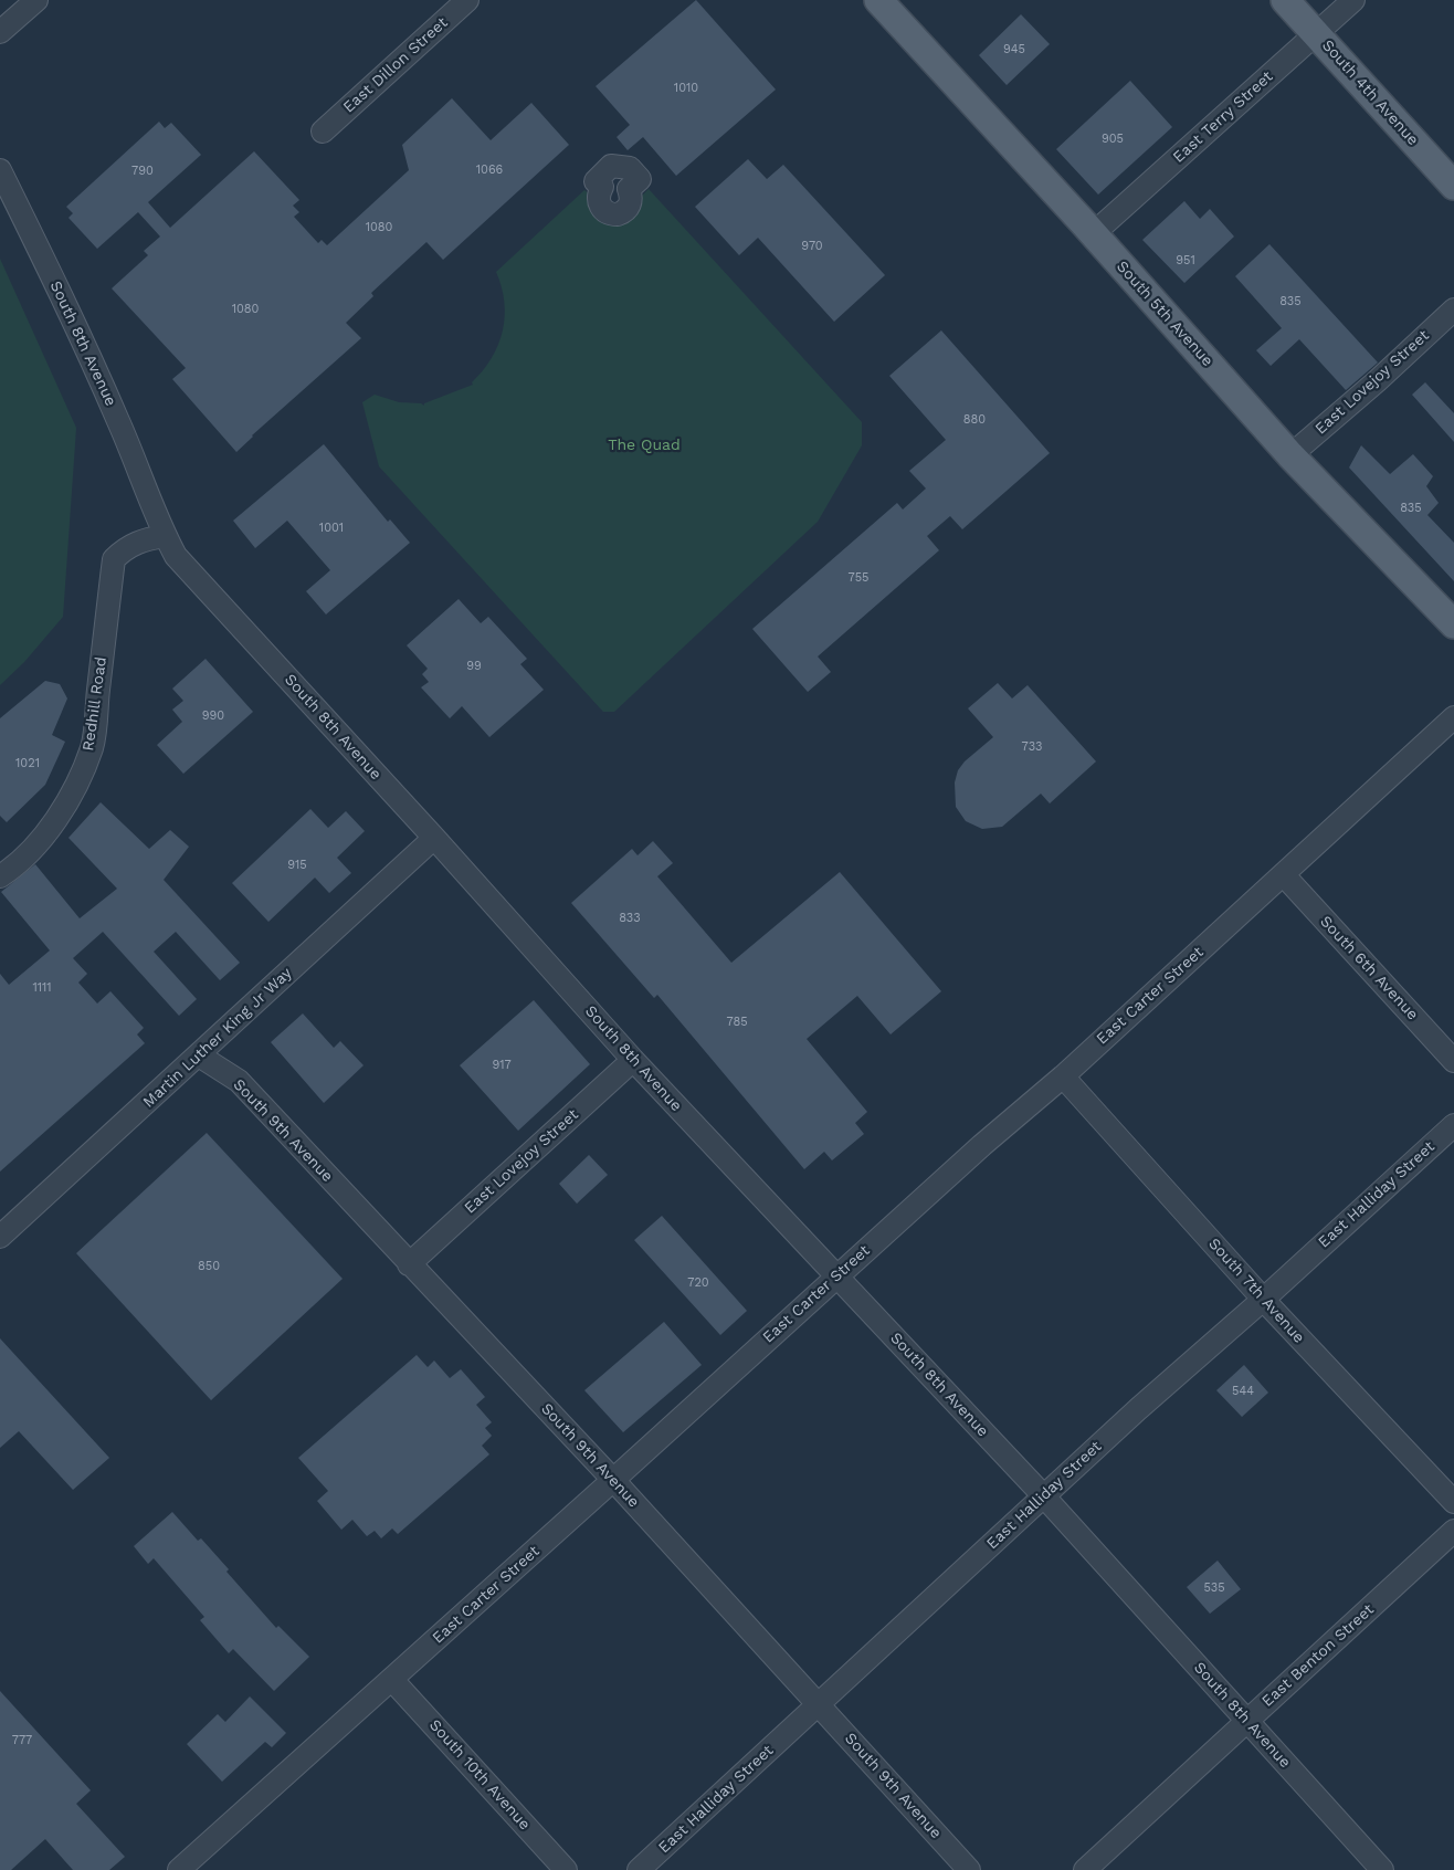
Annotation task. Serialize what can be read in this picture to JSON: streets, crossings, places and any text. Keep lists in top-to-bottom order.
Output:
{
  "streets": {
    "main road": ["South 4th Avenue", "South 5th Avenue"],
    "street": [
      "East Dillon Street",
      "East Terry Street",
      "South 8th Avenue",
      "East Lovejoy Street",
      "Redhill Road",
      "South 6th Avenue",
      "East Carter Street",
      "Martin Luther King Jr Way",
      "South 9th Avenue",
      "East Halliday Street",
      "South 7th Avenue",
      "East Benton Street",
      "South 10th Avenue"
    ]
  },
  "crossings": [
    ["South 4th Avenue", "East Terry Street"],
    ["East Terry Street", "South 5th Avenue"],
    ["South 5th Avenue", "East Lovejoy Street"],
    ["South 8th Avenue", "East Lovejoy Street"],
    ["South 8th Avenue", "Redhill Road"],
    ["South 8th Avenue", "East Carter Street"],
    ["South 8th Avenue", "Martin Luther King Jr Way"],
    ["South 8th Avenue", "East Halliday Street"],
    ["South 8th Avenue", "East Benton Street"],
    ["East Lovejoy Street", "South 9th Avenue"],
    ["South 6th Avenue", "East Carter Street"],
    ["East Carter Street", "South 9th Avenue"],
    ["East Carter Street", "South 7th Avenue"],
    ["East Carter Street", "South 10th Avenue"],
    ["Martin Luther King Jr Way", "South 9th Avenue"],
    ["South 9th Avenue", "East Halliday Street"],
    ["East Halliday Street", "South 7th Avenue"]
  ],
  "parks": ["The Quad"],
  "house_numbers": [
    "945",
    "1010",
    "905",
    "1066",
    "790",
    "1080",
    "970",
    "951",
    "835",
    "1080",
    "880",
    "835",
    "1001",
    "755",
    "99",
    "990",
    "733",
    "1021",
    "915",
    "833",
    "1111",
    "785",
    "917",
    "850",
    "720",
    "544",
    "535",
    "777"
  ]
}
